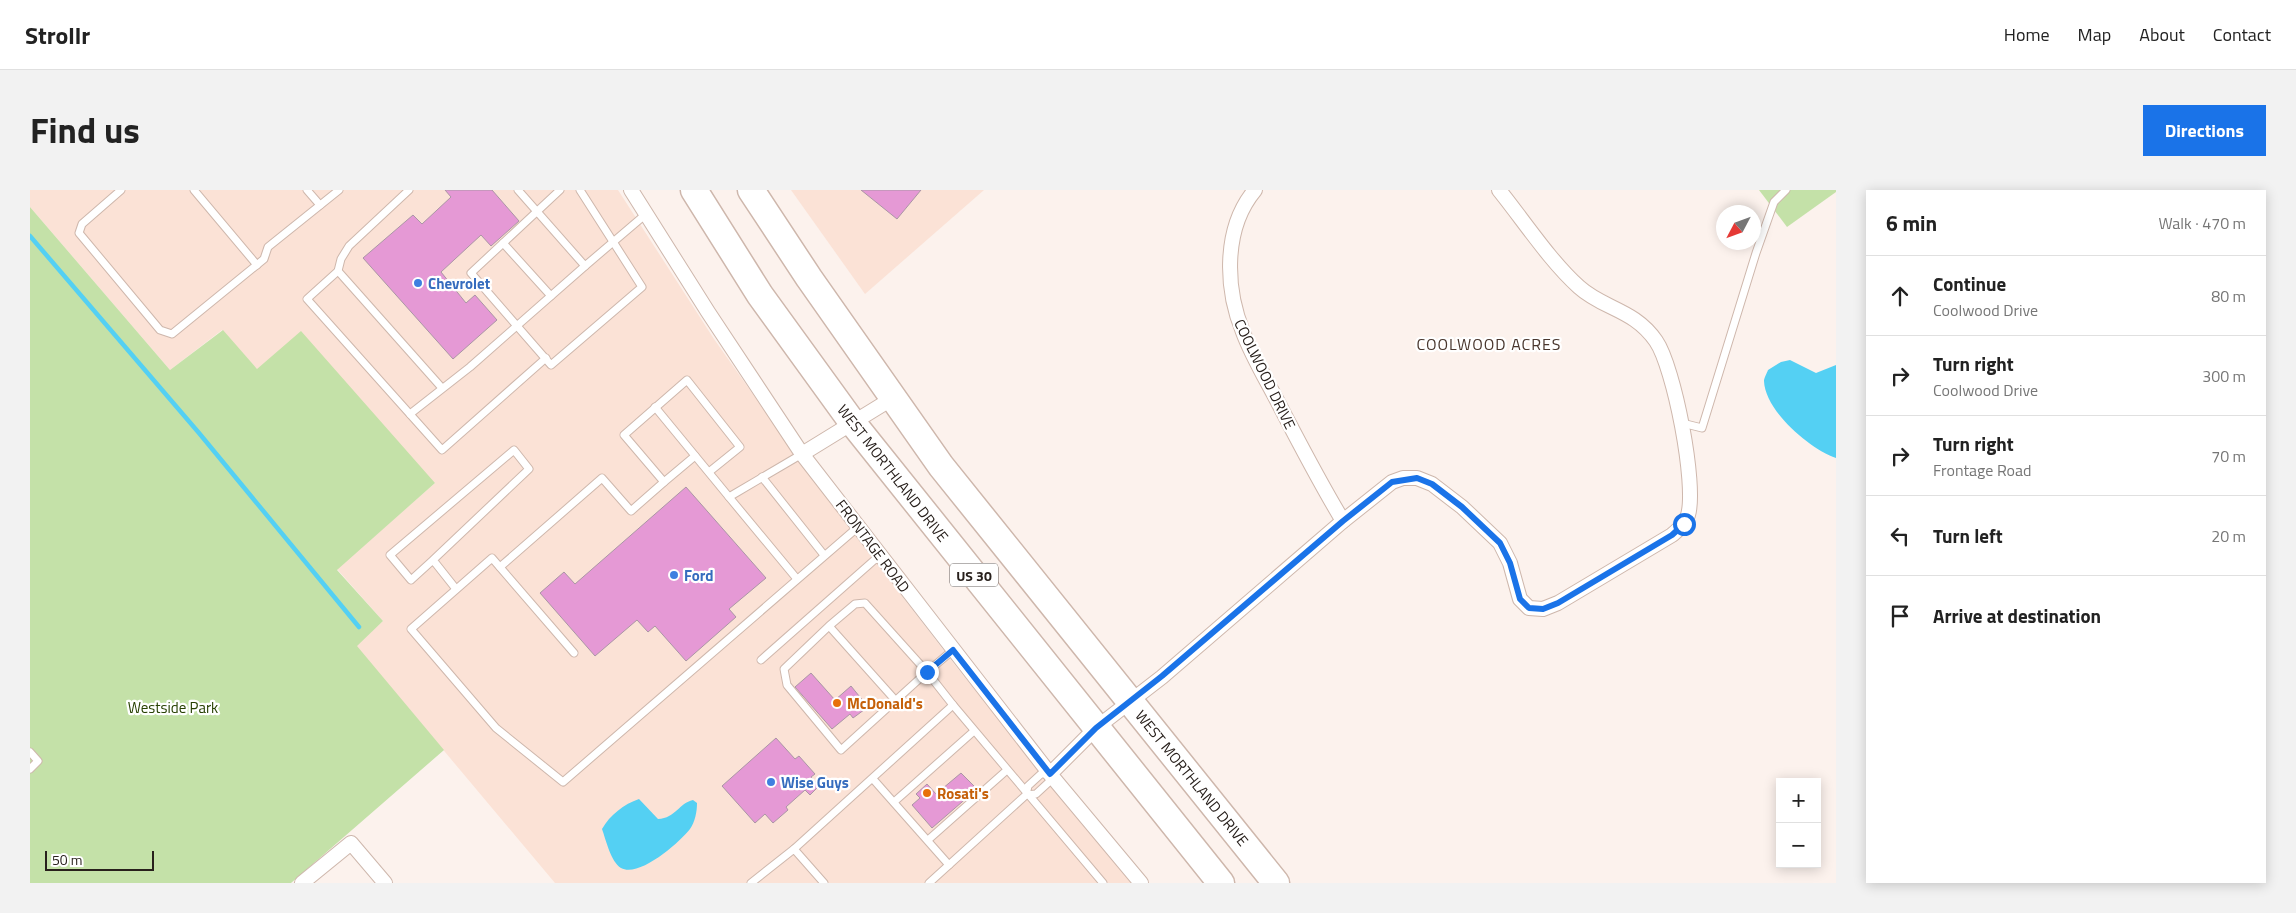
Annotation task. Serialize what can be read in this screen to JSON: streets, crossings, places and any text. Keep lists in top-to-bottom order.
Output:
{
  "streets": {
    "highway": ["WEST MORTHLAND DRIVE", "US 30"],
    "street": ["COOLWOOD DRIVE", "FRONTAGE ROAD"]
  },
  "districts": ["COOLWOOD ACRES"],
  "parks": ["Westside Park"],
  "places": [
    "Chevrolet",
    "Ford",
    "McDonald's",
    "Wise Guys",
    "Rosati's"
  ],
  "scale_bar": "50 m",
  "north": "bottom left",
  "page": {
    "header": "Strollr",
    "nav": [
      "Home",
      "Map",
      "About",
      "Contact"
    ],
    "title": "Find us",
    "buttons": "Directions",
    "heading": ["6 min", "Walk · 470 m"],
    "list": [
      ["Continue", "Coolwood Drive", "80 m"],
      ["Turn right", "Coolwood Drive", "300 m"],
      ["Turn right", "Frontage Road", "70 m"],
      ["Turn left", "20 m"],
      "Arrive at destination"
    ],
    "map_buttons": ["+", "−"],
    "scale": "50 m"
  }
}
